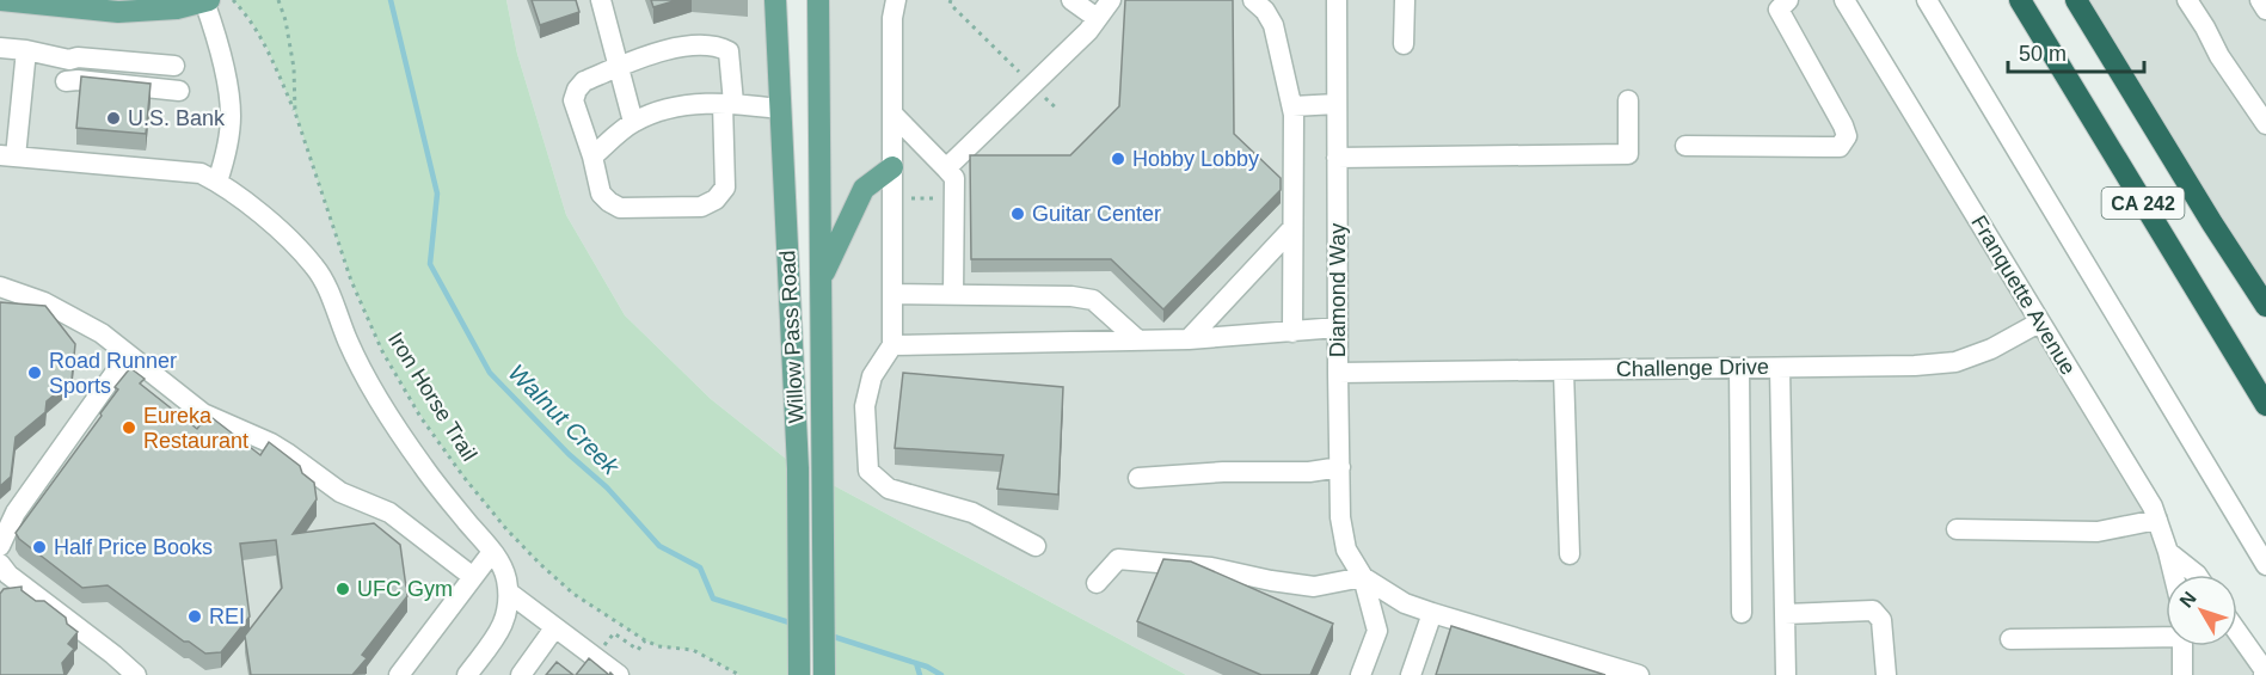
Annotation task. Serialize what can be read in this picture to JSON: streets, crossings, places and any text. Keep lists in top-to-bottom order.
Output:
{
  "streets": {
    "highway": ["CA 242"],
    "main road": ["Willow Pass Road"],
    "street": ["Diamond Way", "Franquette Avenue", "Challenge Drive"],
    "path": ["Iron Horse Trail"]
  },
  "crossings": [
    ["Diamond Way", "Challenge Drive"],
    ["Franquette Avenue", "Challenge Drive"]
  ],
  "water": ["Walnut Creek"],
  "places": [
    "U.S. Bank",
    "Hobby Lobby",
    "Guitar Center",
    "Road Runner Sports",
    "Eureka Restaurant",
    "Half Price Books",
    "UFC Gym",
    "REI"
  ],
  "scale_bar": "50 m",
  "north": "top left"
}
